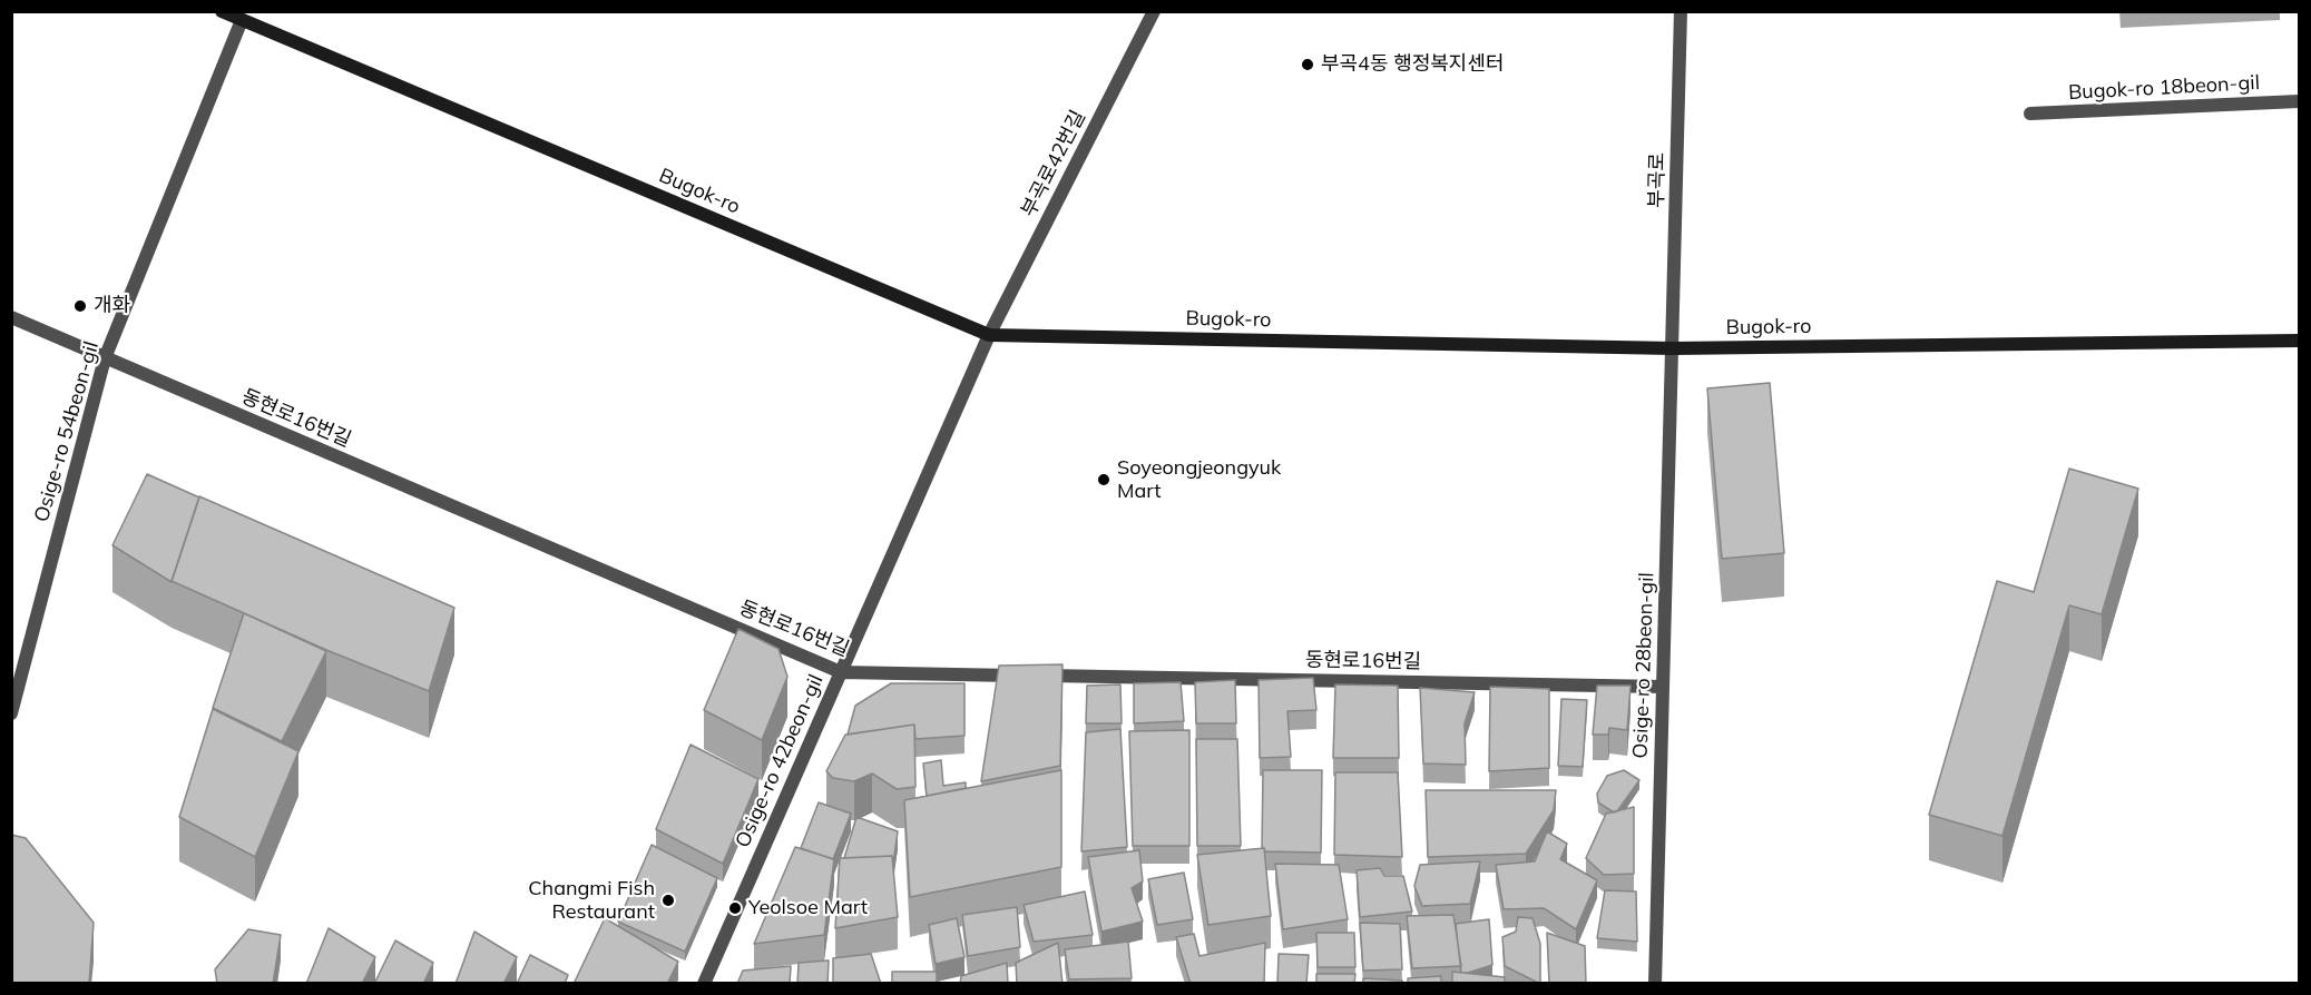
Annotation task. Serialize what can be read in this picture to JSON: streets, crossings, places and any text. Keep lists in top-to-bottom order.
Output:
{
  "streets": {
    "main road": ["Bugok-ro"],
    "street": [
      "Bugok-ro 18beon-gil",
      "부곡로42번길",
      "부곡로",
      "동현로16번길",
      "Osige-ro 54beon-gil",
      "Osige-ro 28beon-gil",
      "Osige-ro 42beon-gil"
    ]
  },
  "crossings": [
    ["부곡로42번길", "Bugok-ro"],
    ["부곡로42번길", "Osige-ro 42beon-gil"],
    ["부곡로", "Bugok-ro"],
    ["부곡로", "Osige-ro 28beon-gil"],
    ["Bugok-ro", "Osige-ro 54beon-gil"],
    ["Bugok-ro", "Osige-ro 28beon-gil"],
    ["Bugok-ro", "Osige-ro 42beon-gil"],
    ["동현로16번길", "Osige-ro 54beon-gil"],
    ["동현로16번길", "Osige-ro 28beon-gil"],
    ["동현로16번길", "Osige-ro 42beon-gil"]
  ],
  "places": [
    "부곡4동 행정복지센터",
    "개화",
    "Soyeongjeongyuk Mart",
    "Changmi Fish Restaurant",
    "Yeolsoe Mart"
  ]
}
